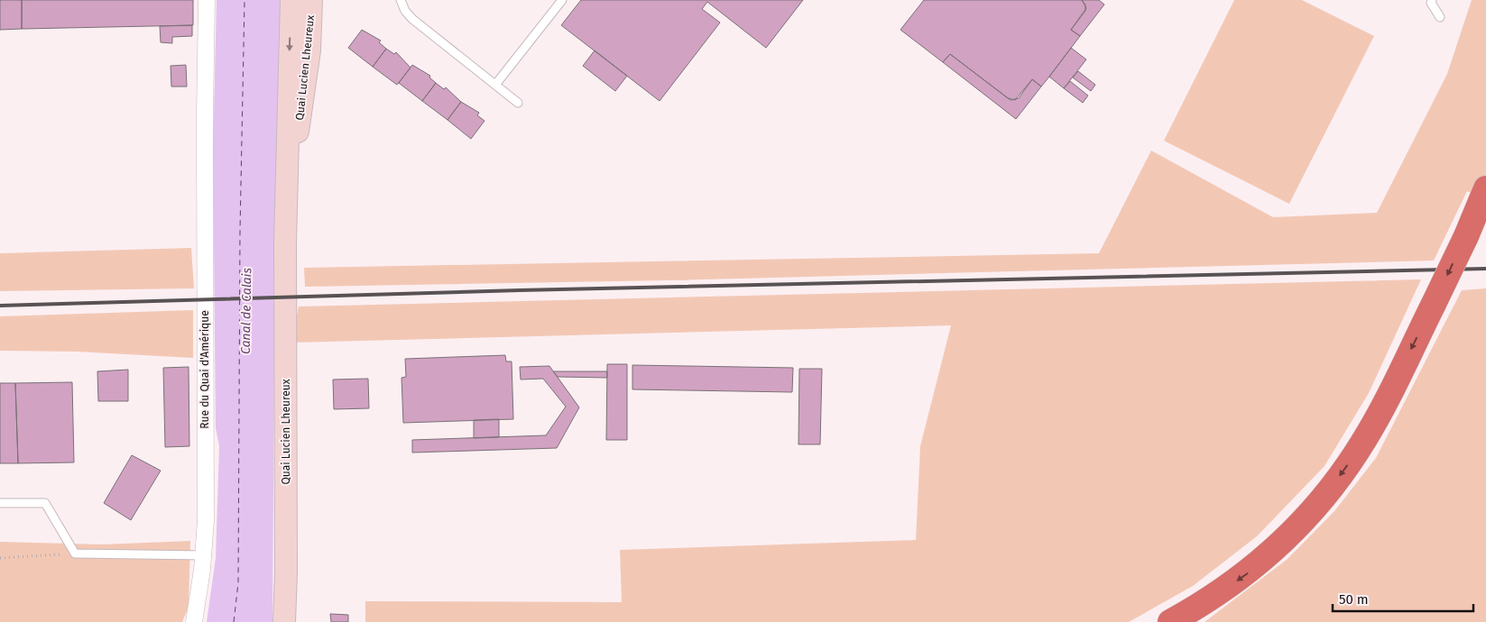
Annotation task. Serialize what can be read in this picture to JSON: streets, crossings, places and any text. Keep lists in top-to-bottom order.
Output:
{
  "streets": {
    "street": ["Quai Lucien Lheureux", "Rue du Quai d'Amérique"]
  },
  "water": ["Canal de Calais"],
  "scale_bar": "50 m"
}
